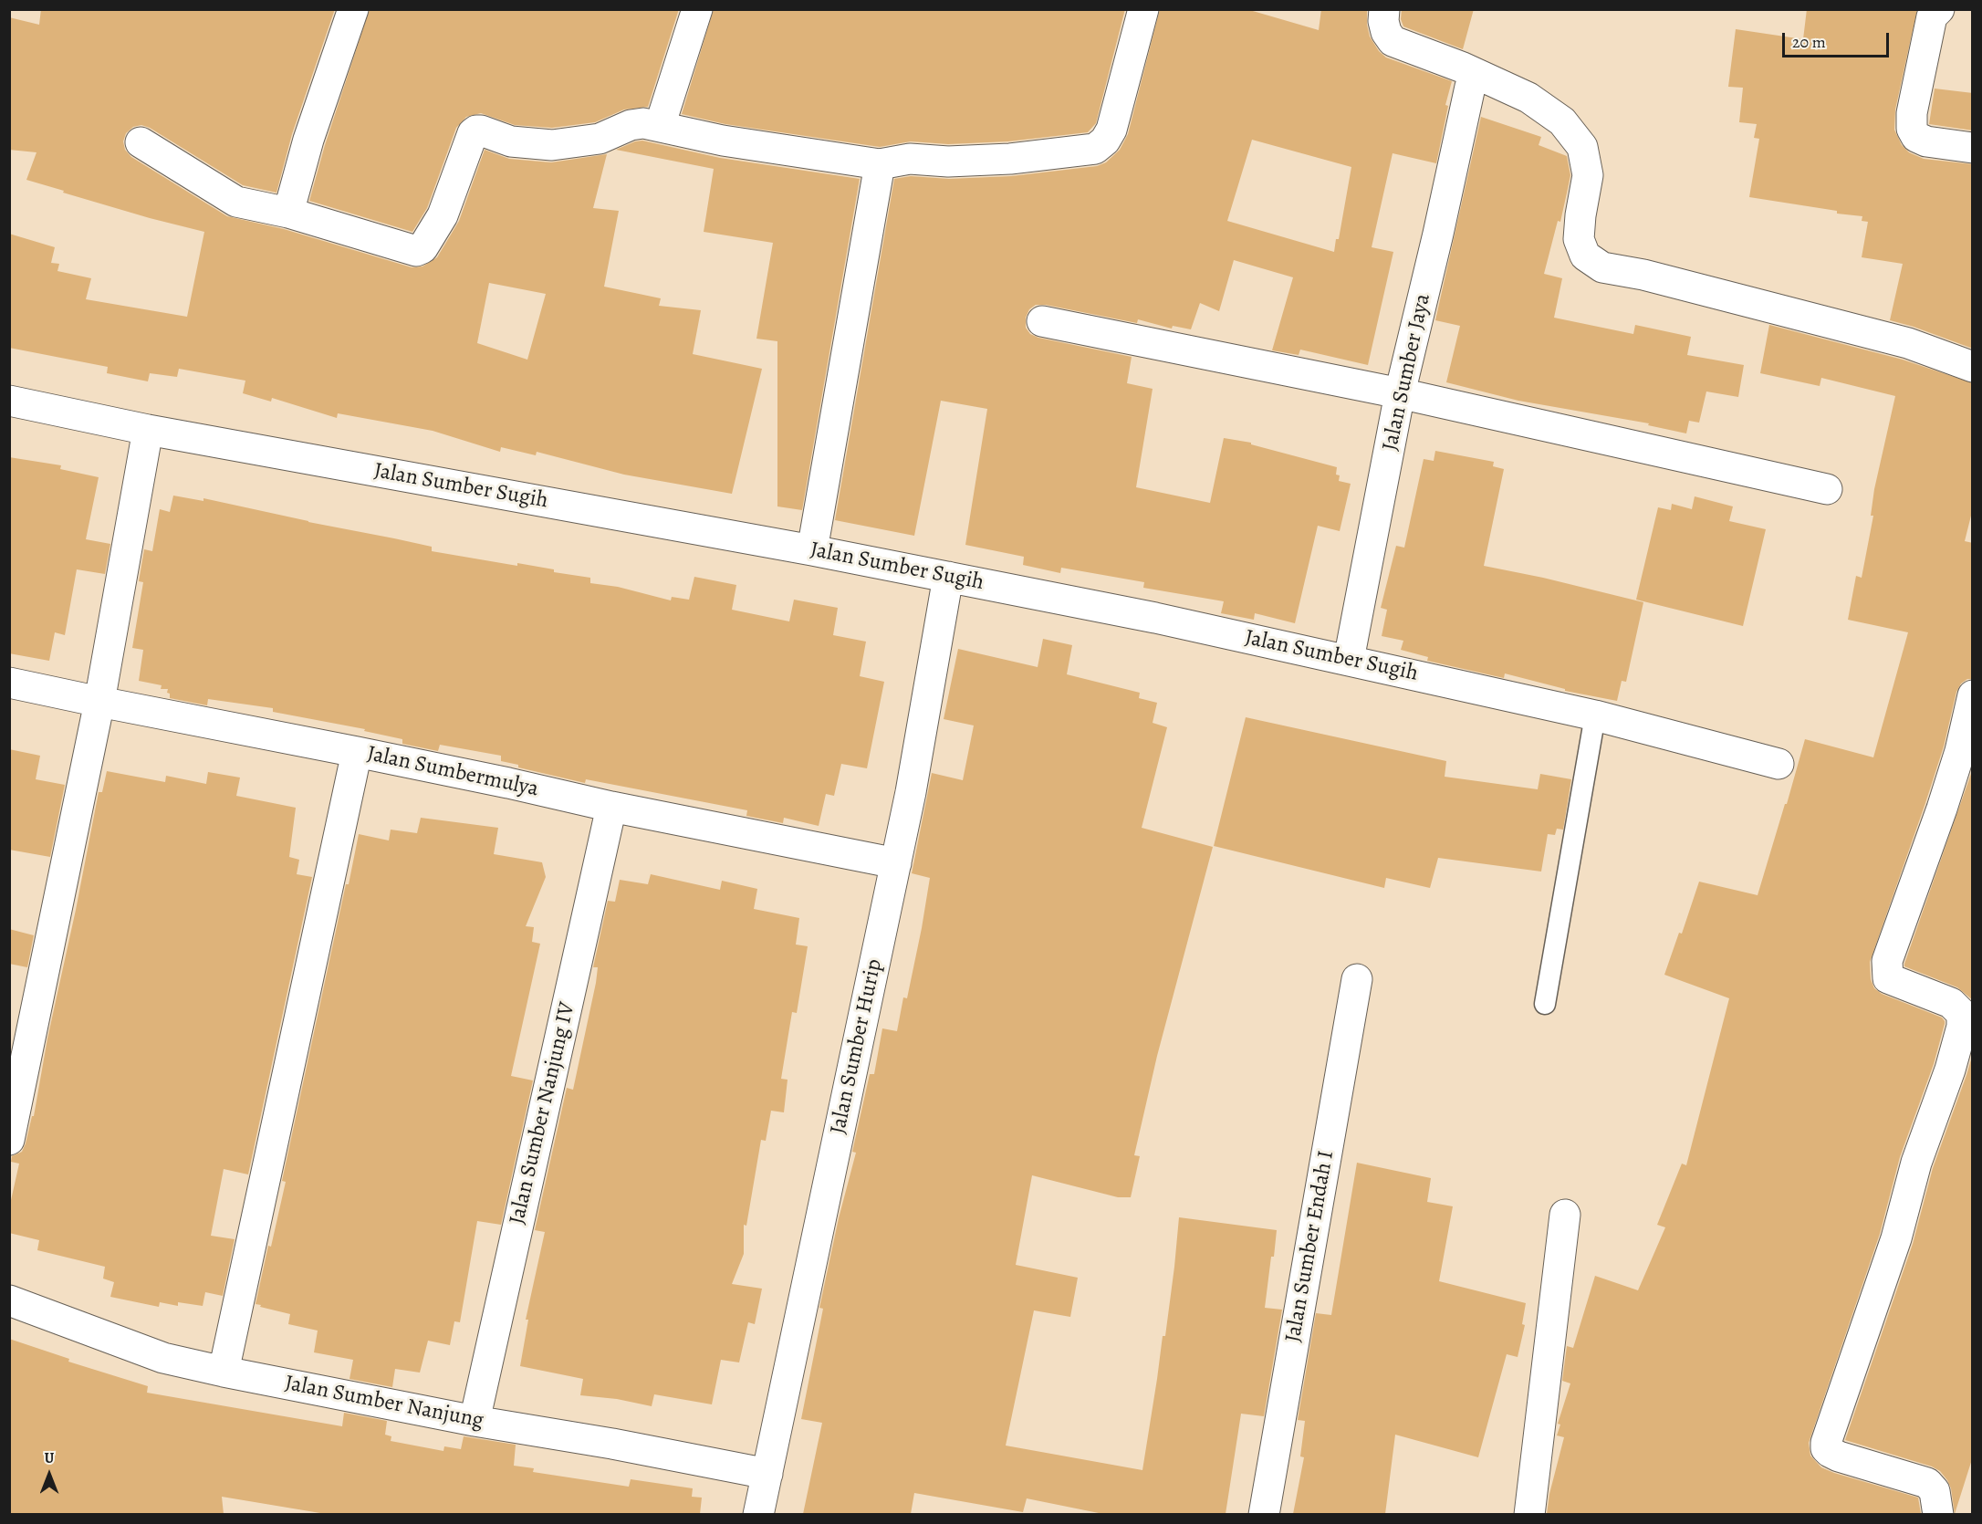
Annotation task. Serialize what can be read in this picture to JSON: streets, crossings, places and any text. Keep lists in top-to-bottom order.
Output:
{
  "streets": {
    "street": [
      "Jalan Sumber Jaya",
      "Jalan Sumber Sugih",
      "Jalan Sumbermulya",
      "Jalan Sumber Hurip",
      "Jalan Sumber Nanjung IV",
      "Jalan Sumber Endah I",
      "Jalan Sumber Nanjung"
    ]
  },
  "crossings": [
    ["Jalan Sumber Jaya", "Jalan Sumber Sugih"],
    ["Jalan Sumber Sugih", "Jalan Sumber Hurip"],
    ["Jalan Sumbermulya", "Jalan Sumber Hurip"],
    ["Jalan Sumbermulya", "Jalan Sumber Nanjung IV"],
    ["Jalan Sumber Hurip", "Jalan Sumber Nanjung"],
    ["Jalan Sumber Nanjung IV", "Jalan Sumber Nanjung"]
  ],
  "scale_bar": "20 m",
  "north": "top"
}
